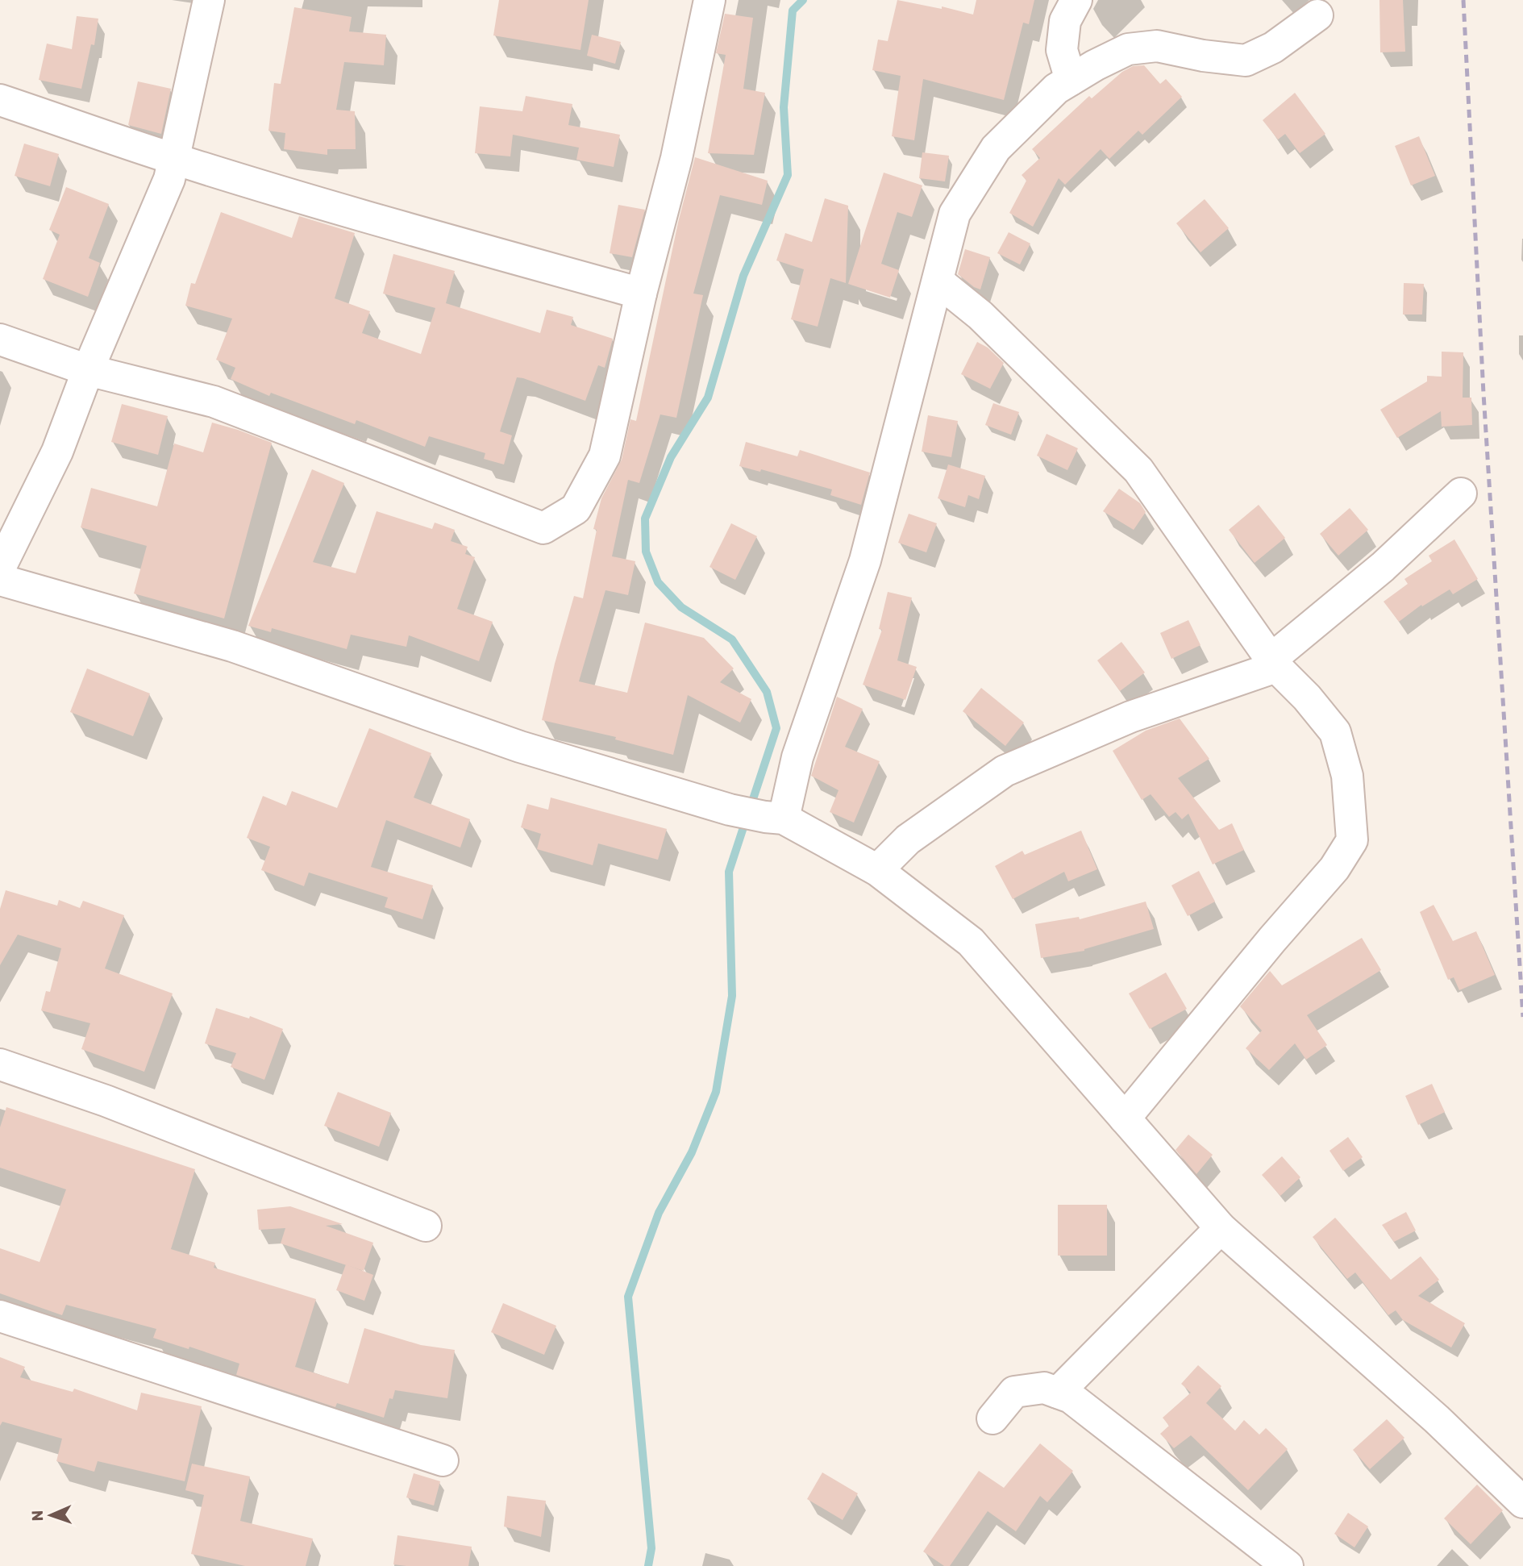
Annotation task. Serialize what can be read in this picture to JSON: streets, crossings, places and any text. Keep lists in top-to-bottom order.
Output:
{
  "north": "left"
}
